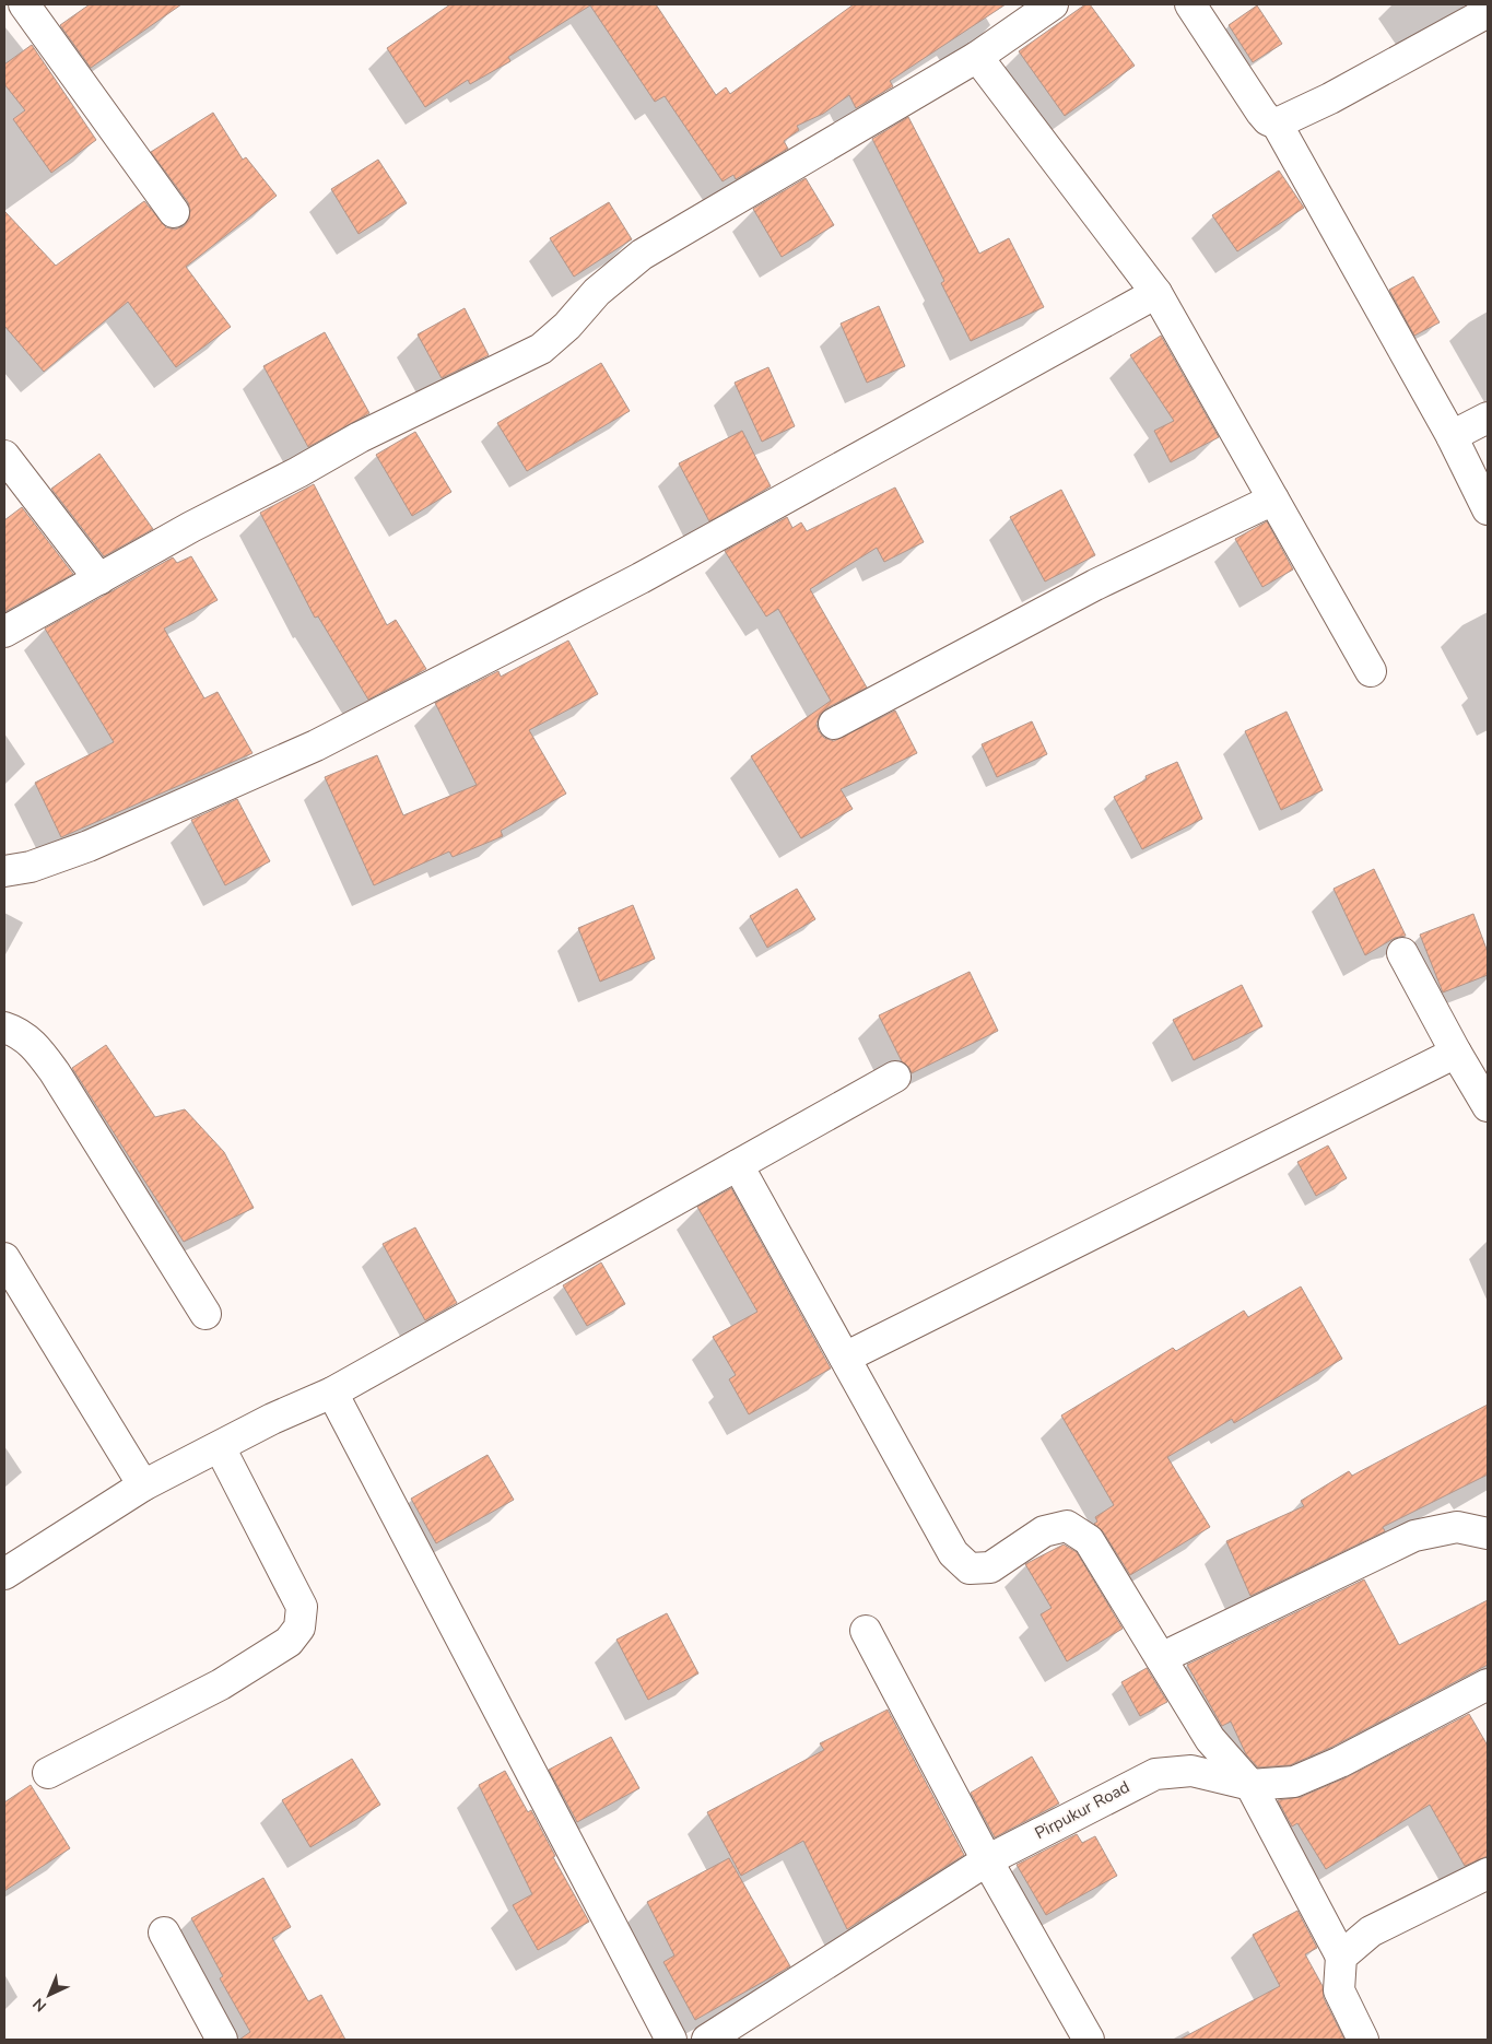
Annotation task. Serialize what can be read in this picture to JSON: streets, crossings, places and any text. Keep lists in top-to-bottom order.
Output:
{
  "streets": {
    "street": ["Pirpukur Road"]
  },
  "north": "bottom left"
}
